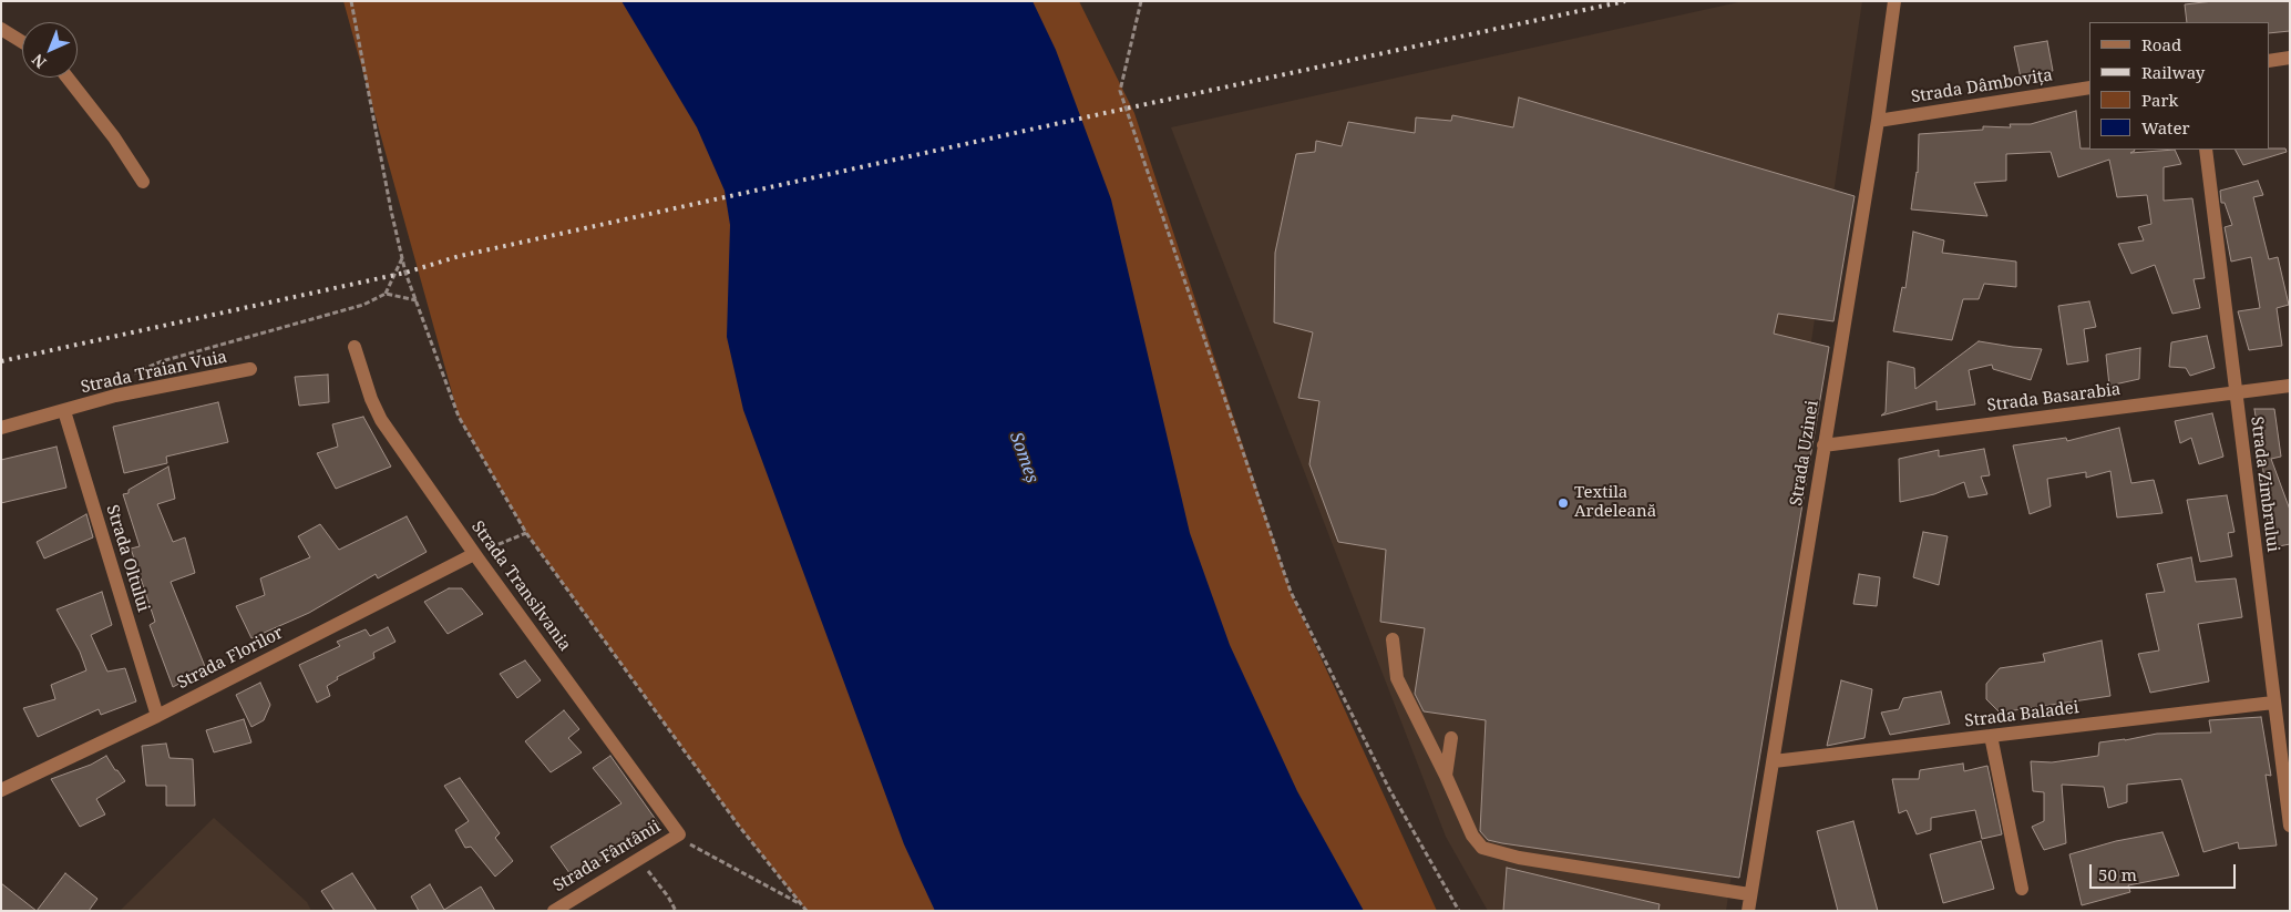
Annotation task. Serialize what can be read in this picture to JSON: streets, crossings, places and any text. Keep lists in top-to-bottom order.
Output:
{
  "streets": {
    "street": [
      "Strada Dâmbovița",
      "Strada Traian Vuia",
      "Strada Basarabia",
      "Strada Uzinei",
      "Strada Zimbrului",
      "Strada Oltului",
      "Strada Transilvania",
      "Strada Florilor",
      "Strada Baladei",
      "Strada Fântânii"
    ]
  },
  "crossings": [
    ["Strada Dâmbovița", "Strada Uzinei"],
    ["Strada Traian Vuia", "Strada Oltului"],
    ["Strada Basarabia", "Strada Uzinei"],
    ["Strada Basarabia", "Strada Zimbrului"],
    ["Strada Uzinei", "Strada Baladei"],
    ["Strada Zimbrului", "Strada Baladei"],
    ["Strada Oltului", "Strada Florilor"],
    ["Strada Transilvania", "Strada Florilor"],
    ["Strada Transilvania", "Strada Fântânii"]
  ],
  "water": ["Someș"],
  "places": ["Textila Ardeleană"],
  "legend": [
    "Road",
    "Railway",
    "Park",
    "Water"
  ],
  "scale_bar": "50 m",
  "north": "bottom left"
}
